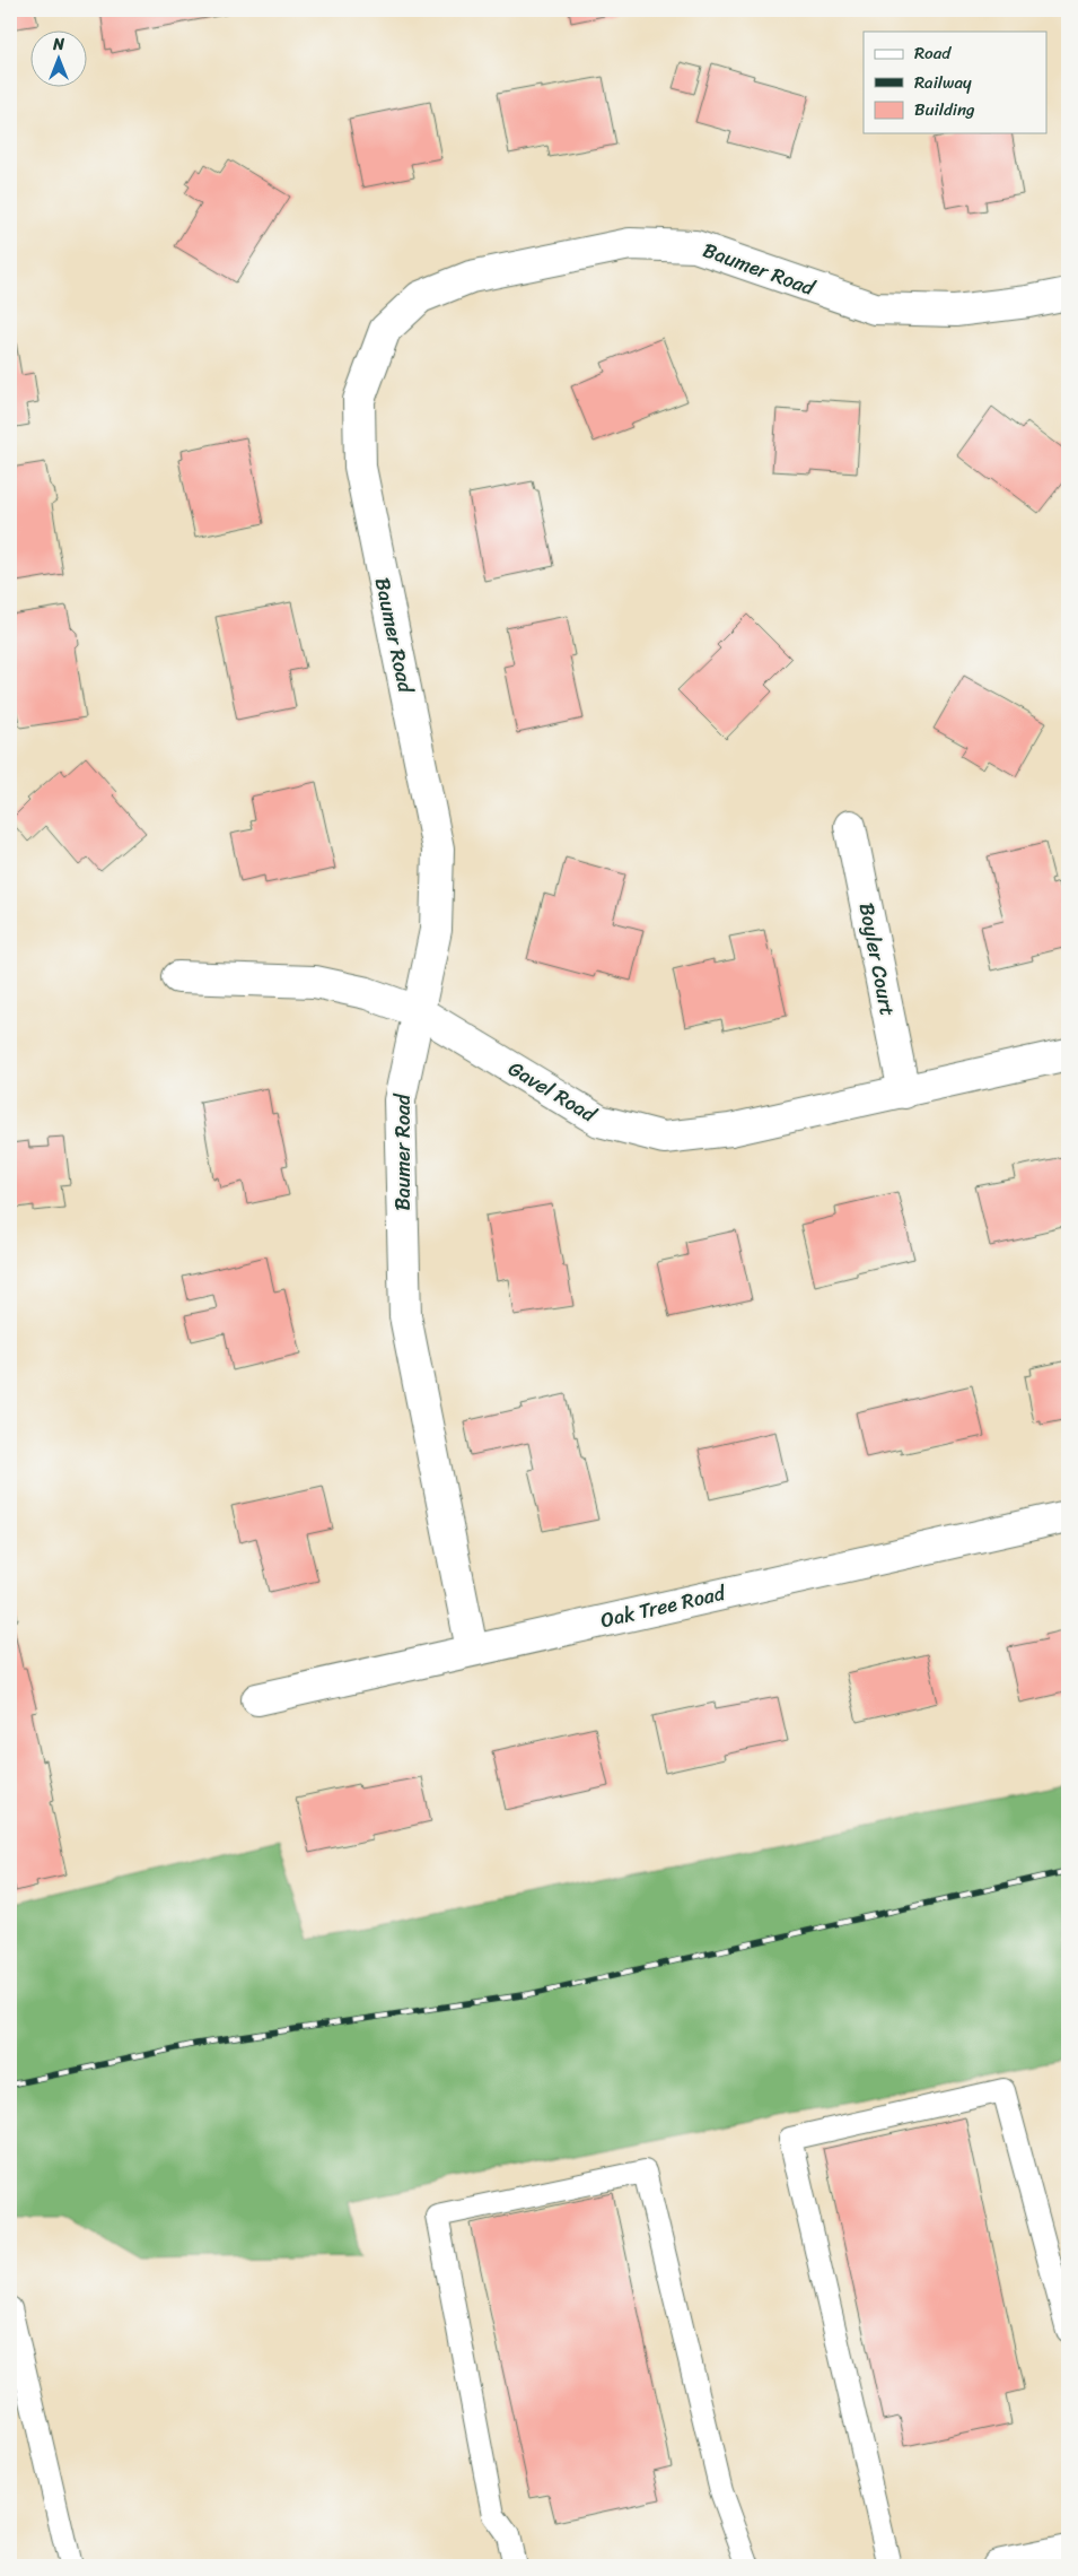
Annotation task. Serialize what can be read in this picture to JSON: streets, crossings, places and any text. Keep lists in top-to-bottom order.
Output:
{
  "streets": {
    "street": [
      "Baumer Road",
      "Boyler Court",
      "Gavel Road",
      "Oak Tree Road"
    ]
  },
  "crossings": [
    ["Baumer Road", "Gavel Road"],
    ["Baumer Road", "Oak Tree Road"],
    ["Boyler Court", "Gavel Road"]
  ],
  "legend": ["Road", "Railway", "Building"],
  "north": "top"
}
